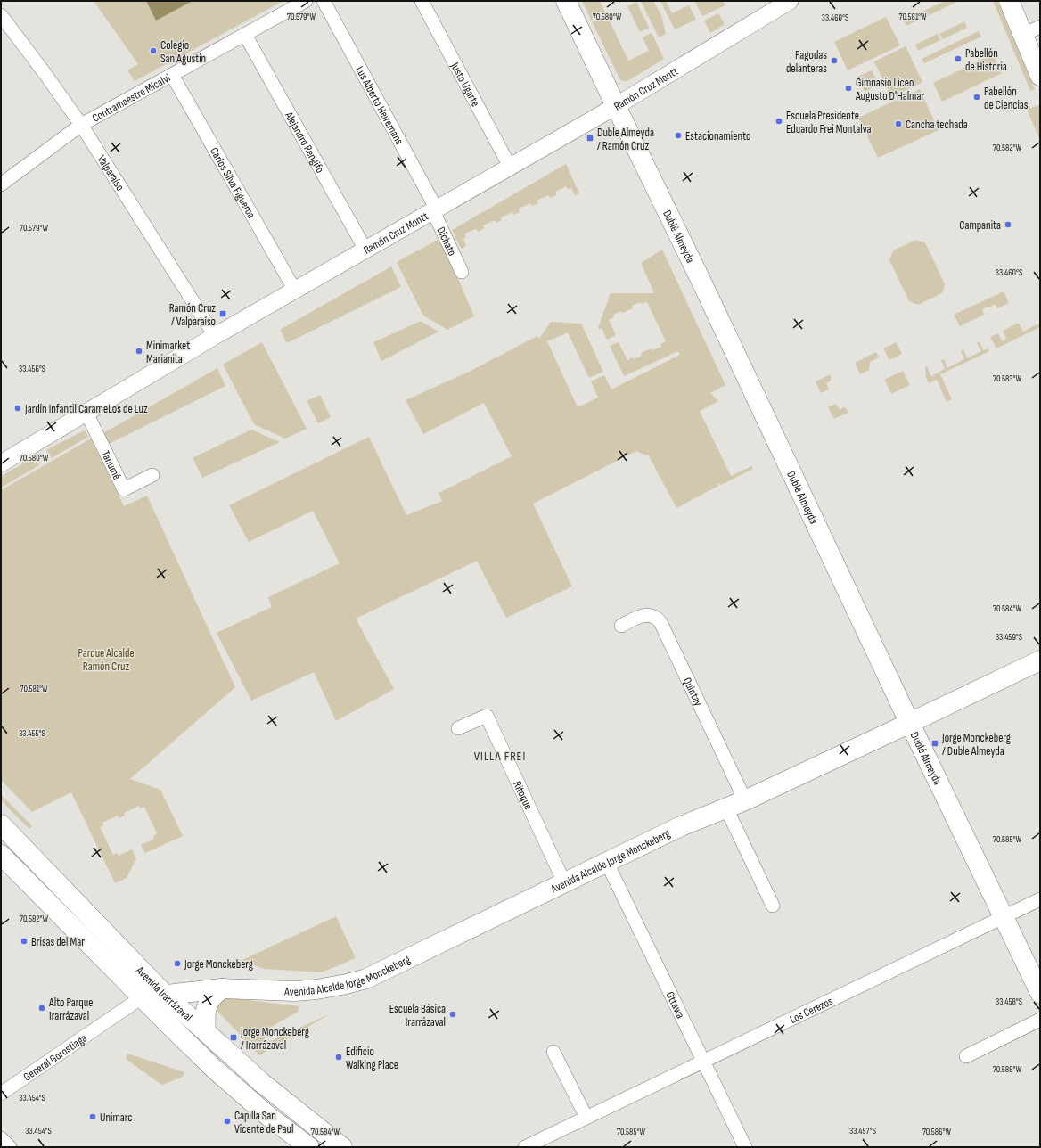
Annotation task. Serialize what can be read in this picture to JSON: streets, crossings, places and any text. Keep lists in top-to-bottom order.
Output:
{
  "streets": {
    "main road": [
      "Dublé Almeyda",
      "Avenida Alcalde Jorge Monckeberg",
      "Avenida Irarrázaval",
      "General Gorostiaga"
    ],
    "street": [
      "Justo Ugarte",
      "Ramón Cruz Montt",
      "Contramaestre Micalvi",
      "Lus Alberto Heiremans",
      "Alejandro Rengifo",
      "Valparaíso",
      "Carlos Silva Figueroa",
      "Dichato",
      "Tanumé",
      "Quintay",
      "Ritoque",
      "Ottawa",
      "Los Cerezos"
    ]
  },
  "crossings": [
    ["Justo Ugarte", "Ramón Cruz Montt"],
    ["Ramón Cruz Montt", "Lus Alberto Heiremans"],
    ["Ramón Cruz Montt", "Alejandro Rengifo"],
    ["Ramón Cruz Montt", "Valparaíso"],
    ["Ramón Cruz Montt", "Carlos Silva Figueroa"],
    ["Ramón Cruz Montt", "Dublé Almeyda"],
    ["Ramón Cruz Montt", "Dichato"],
    ["Ramón Cruz Montt", "Tanumé"],
    ["Contramaestre Micalvi", "Alejandro Rengifo"],
    ["Contramaestre Micalvi", "Valparaíso"],
    ["Contramaestre Micalvi", "Carlos Silva Figueroa"],
    ["Lus Alberto Heiremans", "Dichato"],
    ["Dublé Almeyda", "Avenida Alcalde Jorge Monckeberg"],
    ["Dublé Almeyda", "Los Cerezos"],
    ["Quintay", "Avenida Alcalde Jorge Monckeberg"],
    ["Ritoque", "Avenida Alcalde Jorge Monckeberg"],
    ["Avenida Alcalde Jorge Monckeberg", "Avenida Irarrázaval"],
    ["Avenida Alcalde Jorge Monckeberg", "Ottawa"],
    ["Avenida Alcalde Jorge Monckeberg", "General Gorostiaga"],
    ["Avenida Irarrázaval", "General Gorostiaga"],
    ["Ottawa", "Los Cerezos"]
  ],
  "districts": ["VILLA FREI"],
  "parks": ["Parque Alcalde Ramón Cruz"],
  "places": {
    "other": [
      "Colegio San Agustín",
      "Pabellón de Historia",
      "Pagodas delanteras",
      "Gimnasio Liceo Augusto D'Halmar",
      "Pabellón de Ciencias",
      "Escuela Presidente Eduardo Frei Montalva",
      "Cancha techada",
      "Estacionamiento",
      "Campanita",
      "Minimarket Marianita",
      "Jardín Infantil CarameLos de Luz",
      "Brisas del Mar",
      "Jorge Monckeberg",
      "Alto Parque Irarrázaval",
      "Escuela Básica Irarrázaval",
      "Edificio Walking Place",
      "Unimarc",
      "Capilla San Vicente de Paul"
    ],
    "transit": [
      "Duble Almeyda / Ramón Cruz",
      "Ramón Cruz / Valparaíso",
      "Jorge Monckeberg / Duble Almeyda",
      "Jorge Monckeberg / Irarrázaval"
    ]
  },
  "coordinates": [
    "70.579°W",
    "70.580°W",
    "70.581°W",
    "33.460°S",
    "70.582°W",
    "33.456°S",
    "70.583°W",
    "70.584°W",
    "33.459°S",
    "33.455°S",
    "70.585°W",
    "33.458°S",
    "70.586°W",
    "33.454°S",
    "33.457°S"
  ]
}
